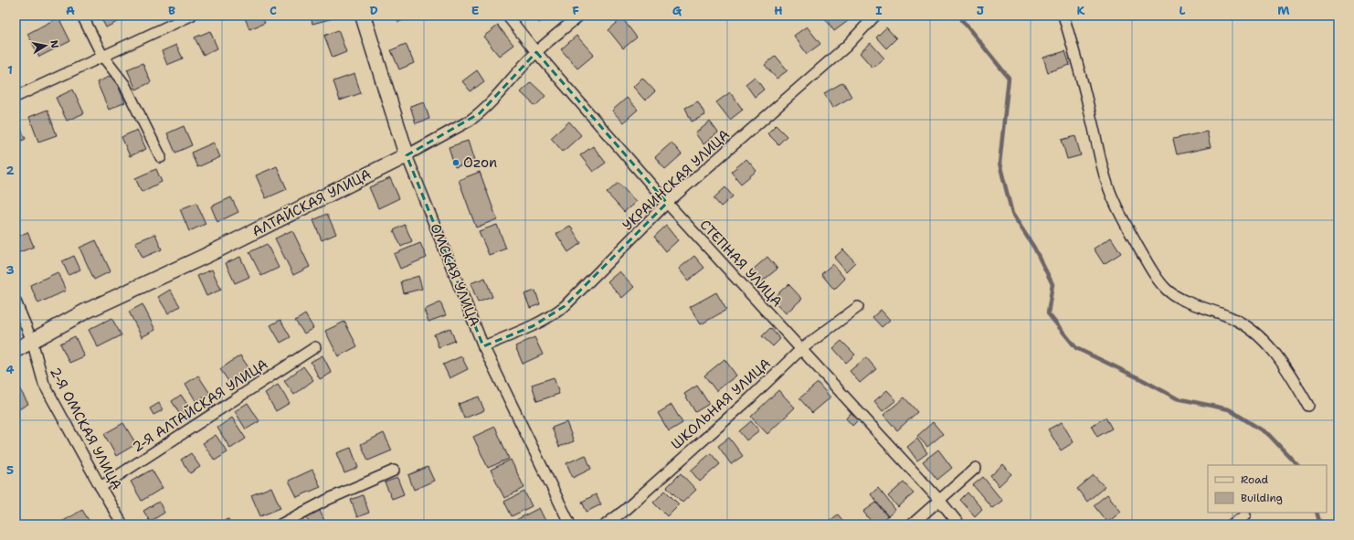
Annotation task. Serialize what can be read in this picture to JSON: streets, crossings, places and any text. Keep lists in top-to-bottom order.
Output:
{
  "streets": {
    "street": [
      "УКРАИНСКАЯ УЛИЦА",
      "АЛТАЙСКАЯ УЛИЦА",
      "СТЕПНАЯ УЛИЦА",
      "ОМСКАЯ УЛИЦА",
      "ШКОЛЬНАЯ УЛИЦА",
      "2-Я АЛТАЙСКАЯ УЛИЦА",
      "2-Я ОМСКАЯ УЛИЦА"
    ]
  },
  "crossings": [
    ["УКРАИНСКАЯ УЛИЦА", "СТЕПНАЯ УЛИЦА"],
    ["УКРАИНСКАЯ УЛИЦА", "ОМСКАЯ УЛИЦА"],
    ["АЛТАЙСКАЯ УЛИЦА", "СТЕПНАЯ УЛИЦА"],
    ["АЛТАЙСКАЯ УЛИЦА", "ОМСКАЯ УЛИЦА"],
    ["АЛТАЙСКАЯ УЛИЦА", "2-Я ОМСКАЯ УЛИЦА"],
    ["СТЕПНАЯ УЛИЦА", "ШКОЛЬНАЯ УЛИЦА"],
    ["2-Я АЛТАЙСКАЯ УЛИЦА", "2-Я ОМСКАЯ УЛИЦА"]
  ],
  "places": ["Ozon"],
  "legend": ["Road", "Building"],
  "north": "right",
  "grid": {
    "columns": [
      "A",
      "B",
      "C",
      "D",
      "E",
      "F",
      "G",
      "H",
      "I",
      "J",
      "K",
      "L",
      "M"
    ],
    "rows": [
      "1",
      "2",
      "3",
      "4",
      "5"
    ]
  }
}
